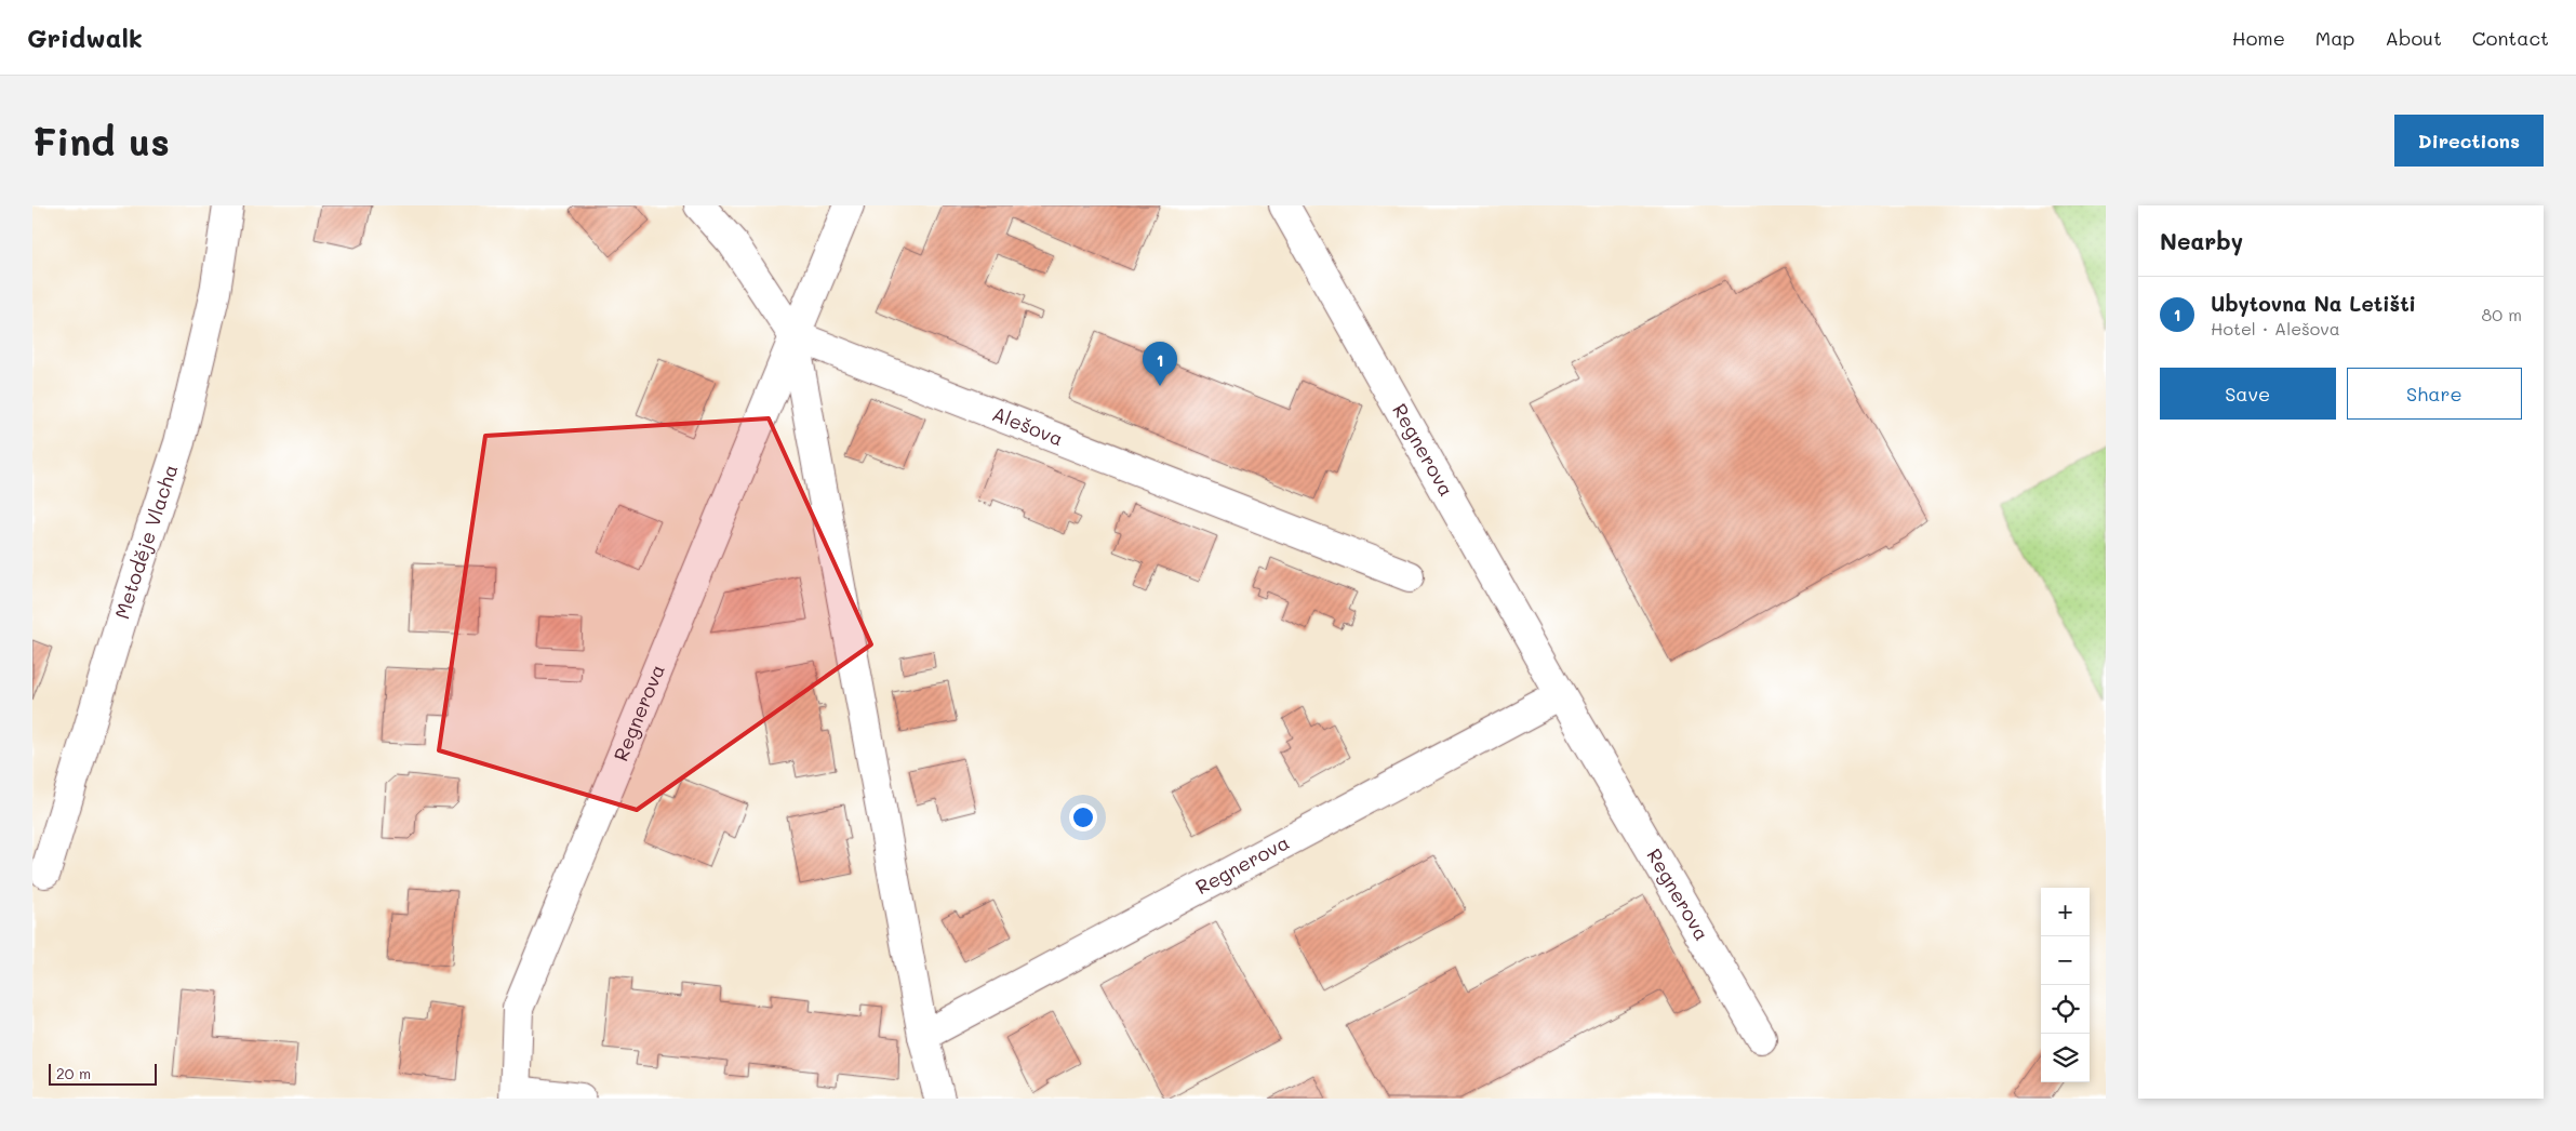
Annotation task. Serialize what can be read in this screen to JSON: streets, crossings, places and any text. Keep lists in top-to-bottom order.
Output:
{
  "streets": {
    "street": ["Alešova", "Regnerova", "Metoděje Vlacha"]
  },
  "crossings": [
    ["Alešova", "Regnerova"]
  ],
  "scale_bar": "20 m",
  "page": {
    "header": "Gridwalk",
    "nav": [
      "Home",
      "Map",
      "About",
      "Contact"
    ],
    "buttons": [
      "Directions",
      ["Save", "Share"]
    ],
    "title": "Find us",
    "heading": "Nearby",
    "list": [
      {
        "mark": "1",
        "name": "Ubytovna Na Letišti",
        "note": "Hotel · Alešova",
        "value": "80 m"
      }
    ],
    "pins": "1",
    "map_buttons": ["+", "−"],
    "scale": "20 m"
  }
}
